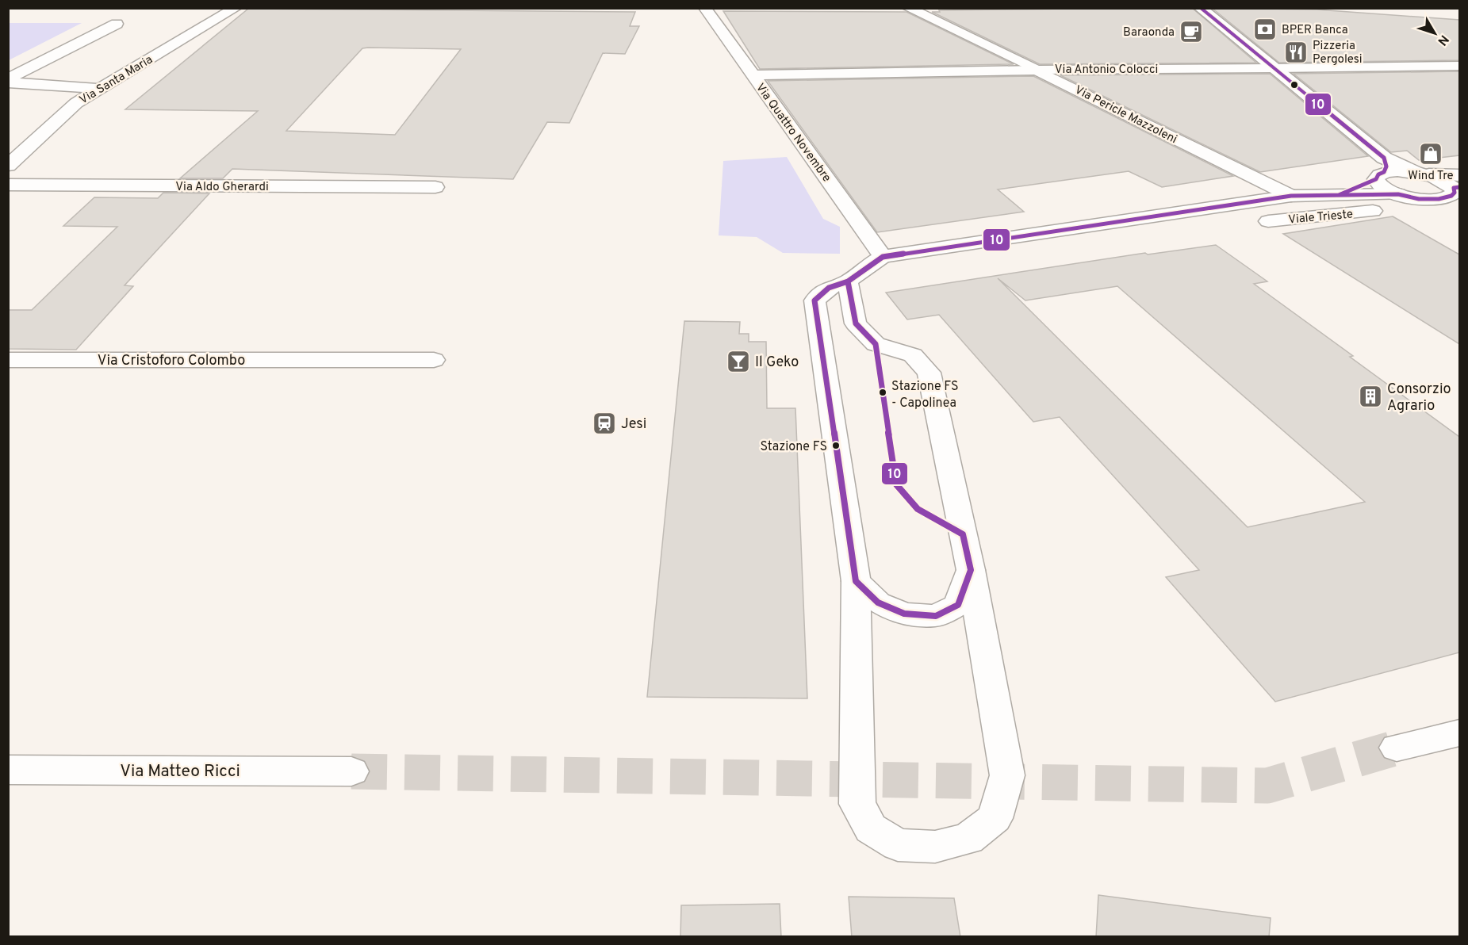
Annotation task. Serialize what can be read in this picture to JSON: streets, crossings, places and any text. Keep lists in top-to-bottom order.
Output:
{
  "streets": {
    "street": [
      "Via Antonio Colocci",
      "Via Santa Maria",
      "Via Pericle Mazzoleni",
      "Via Quattro Novembre",
      "Via Aldo Gherardi",
      "Viale Trieste",
      "Via Cristoforo Colombo",
      "Via Matteo Ricci"
    ]
  },
  "crossings": [
    ["Via Antonio Colocci", "Via Pericle Mazzoleni"],
    ["Via Antonio Colocci", "Via Quattro Novembre"],
    ["Via Pericle Mazzoleni", "Viale Trieste"],
    ["Via Quattro Novembre", "Viale Trieste"]
  ],
  "places": {
    "bank": ["BPER Banca"],
    "cafe": ["Baraonda"],
    "restaurant": ["Pizzeria Pergolesi"],
    "shop": ["Wind Tre"],
    "bar": ["Il Geko"],
    "other": ["Stazione FS - Capolinea", "Stazione FS"],
    "building": ["Consorzio Agrario"],
    "station": ["Jesi"]
  },
  "lines": ["transit line 10"],
  "north": "bottom right"
}
